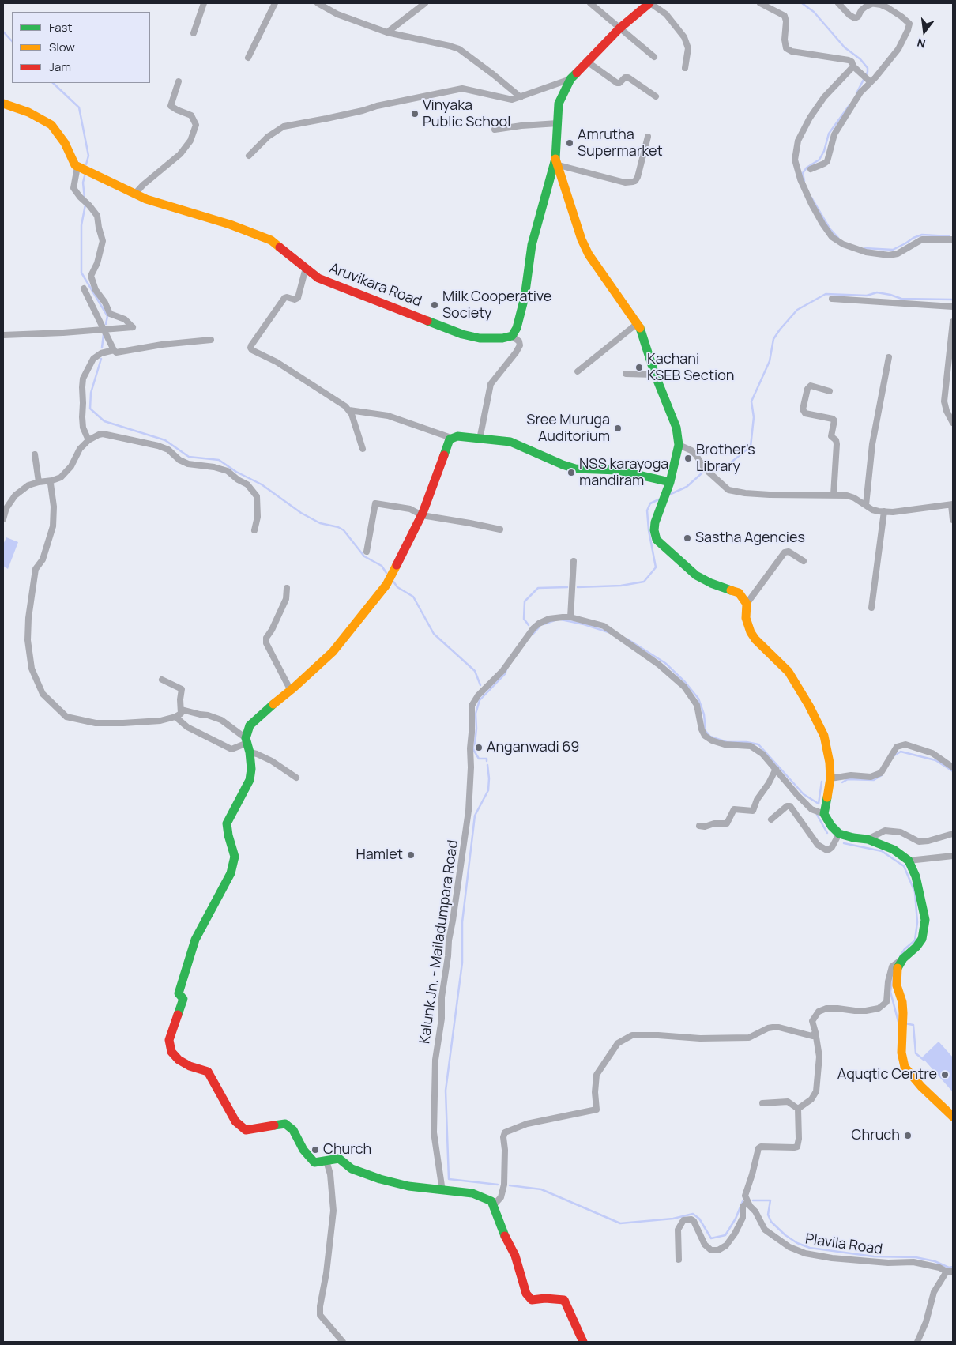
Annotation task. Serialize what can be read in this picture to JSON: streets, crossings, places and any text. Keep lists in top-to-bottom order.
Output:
{
  "streets": {
    "main road": ["Aruvikara Road"],
    "street": ["Kalunk Jn. - Mailadumpara Road", "Plavila Road"]
  },
  "places": [
    "Vinyaka Public School",
    "Amrutha Supermarket",
    "Milk Cooperative Society",
    "Kachani KSEB Section",
    "Sree Muruga Auditorium",
    "Brother's Library",
    "NSS karayoga mandiram",
    "Sastha Agencies",
    "Anganwadi 69",
    "Hamlet",
    "Aquqtic Centre",
    "Chruch",
    "Church"
  ],
  "legend": ["Fast", "Slow", "Jam"],
  "north": "bottom"
}
